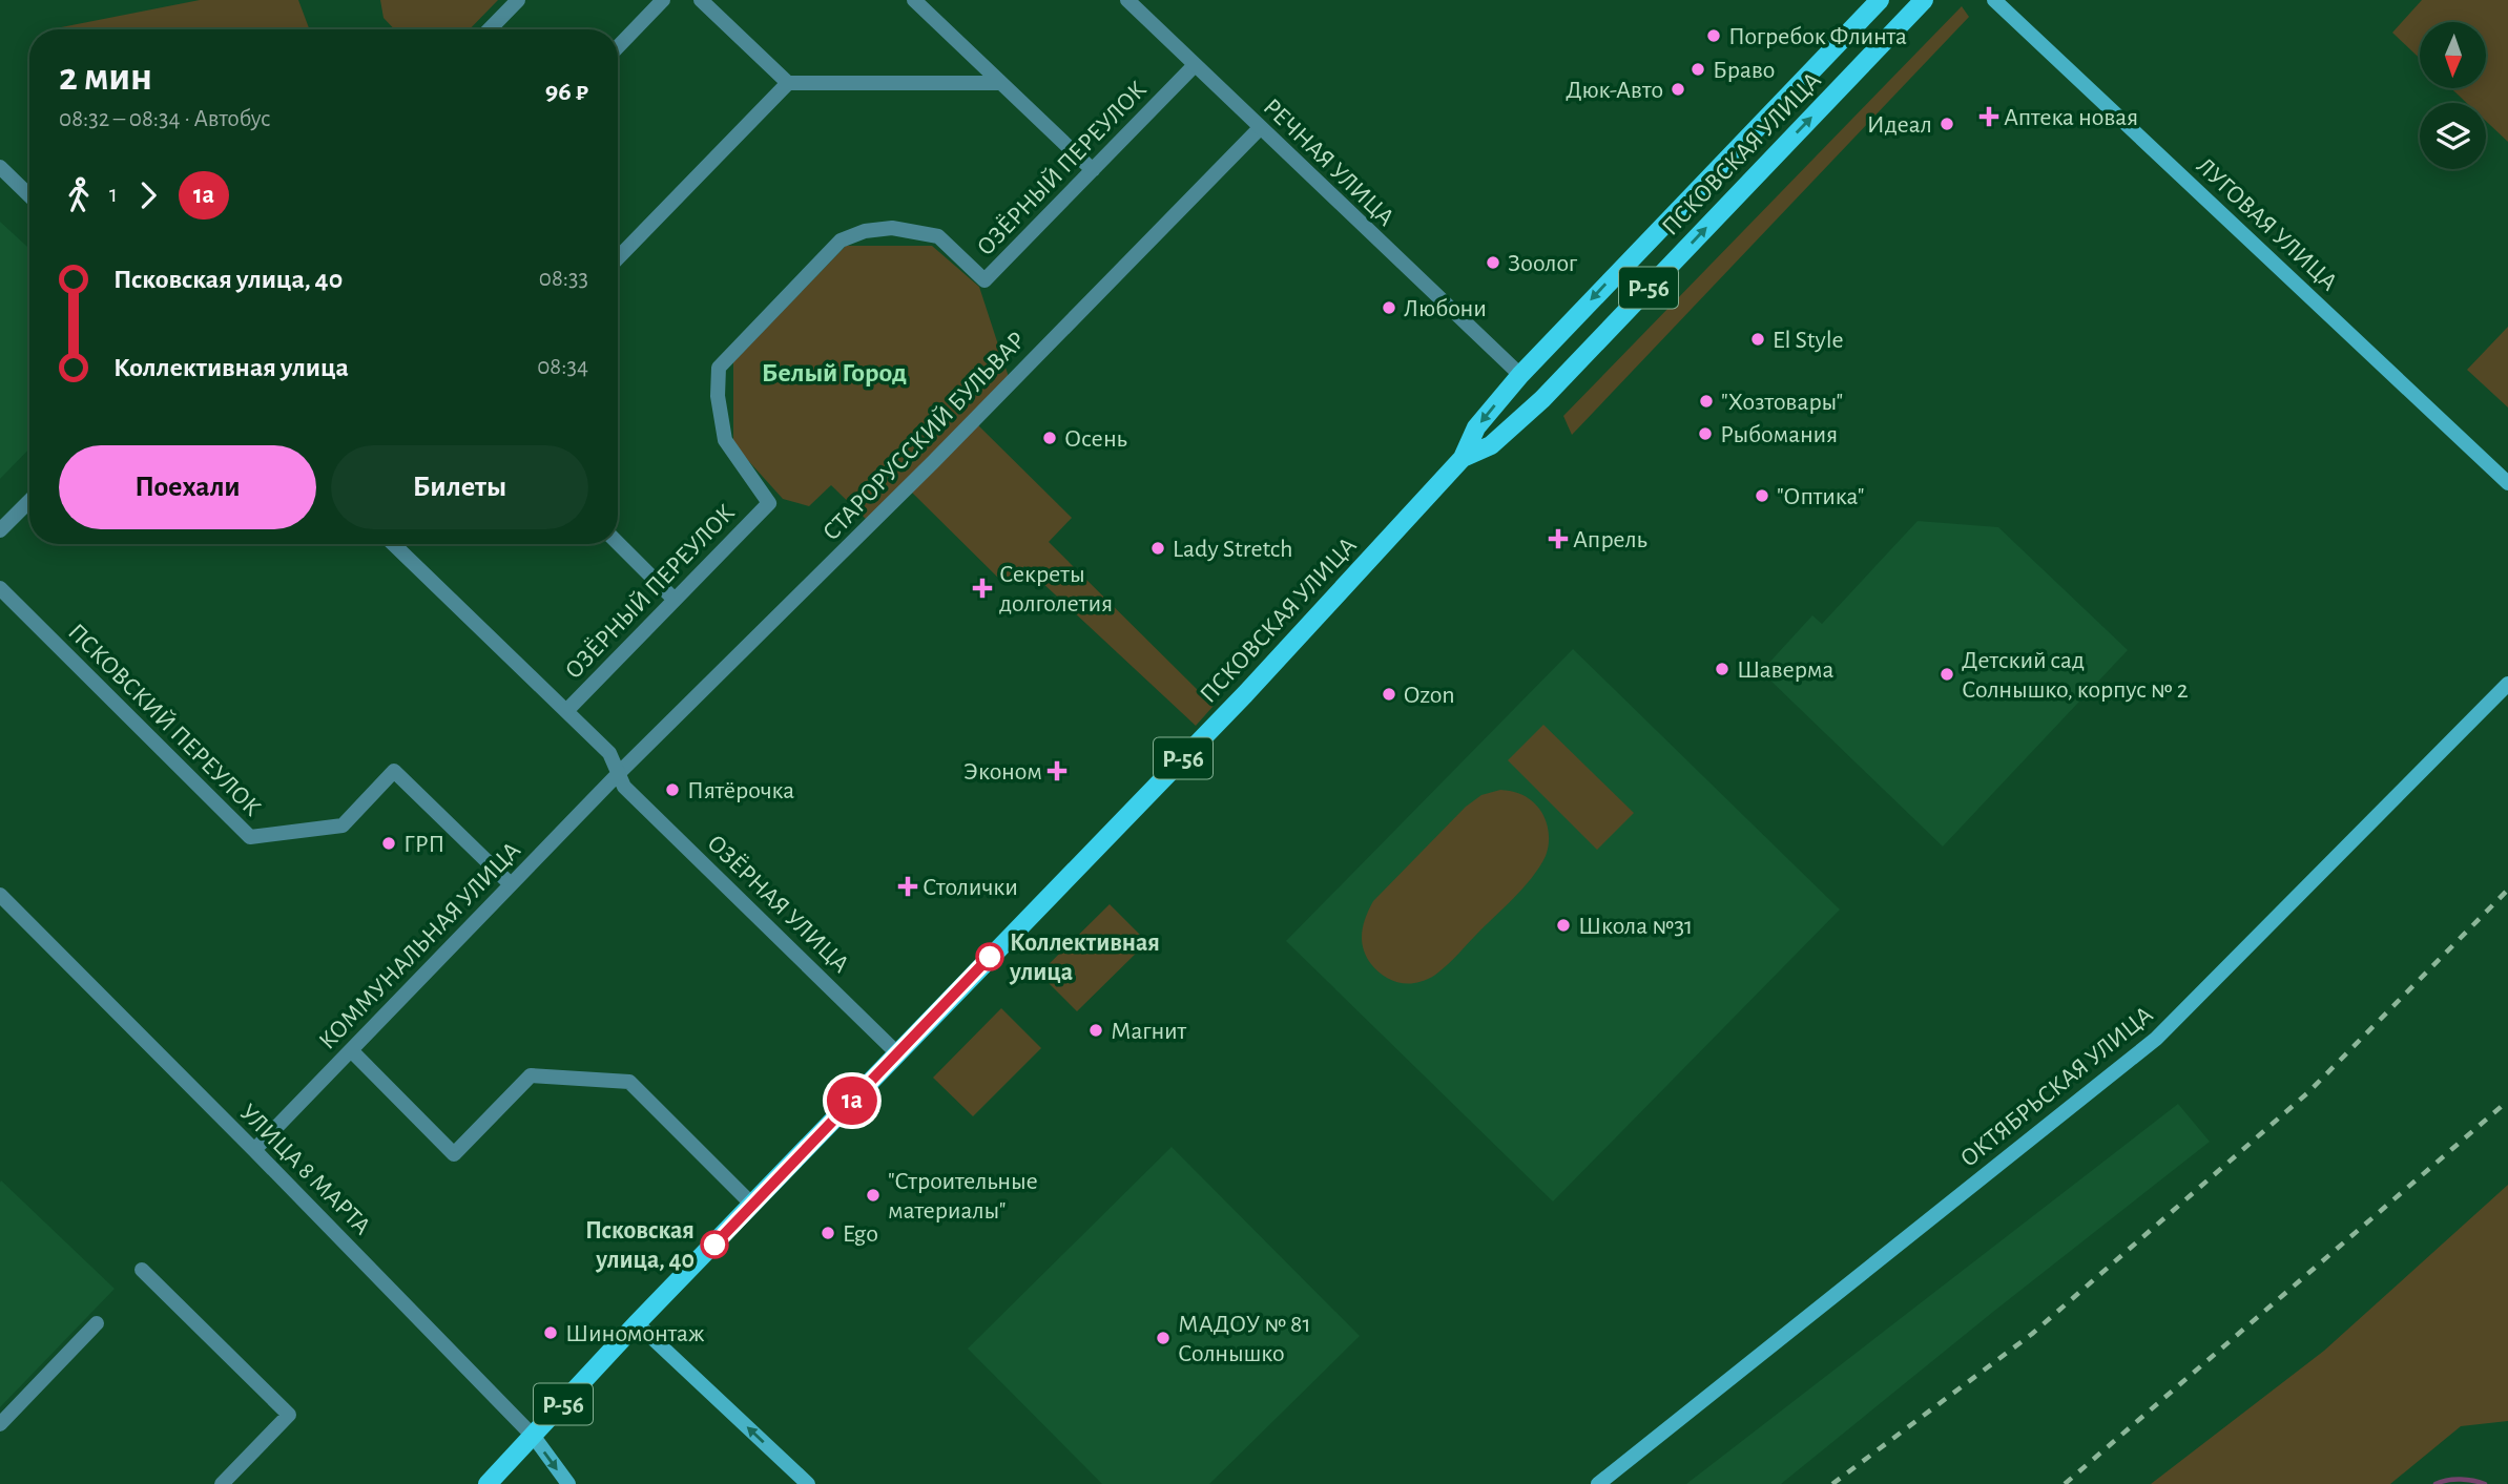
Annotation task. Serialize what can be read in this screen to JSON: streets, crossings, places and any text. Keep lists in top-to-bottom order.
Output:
{
  "streets": {
    "main road": [
      "ПСКОВСКАЯ УЛИЦА",
      "ЛУГОВАЯ УЛИЦА",
      "Р-56",
      "ОКТЯБРЬСКАЯ УЛИЦА",
      "УЛИЦА 8 МАРТА"
    ],
    "street": [
      "РЕЧНАЯ УЛИЦА",
      "ОЗЁРНЫЙ ПЕРЕУЛОК",
      "СТАРОРУССКИЙ БУЛЬВАР",
      "ПСКОВСКИЙ ПЕРЕУЛОК",
      "ОЗЁРНАЯ УЛИЦА",
      "КОММУНАЛЬНАЯ УЛИЦА"
    ]
  },
  "crossings": [
    ["ПСКОВСКАЯ УЛИЦА", "РЕЧНАЯ УЛИЦА"],
    ["ПСКОВСКАЯ УЛИЦА", "ОЗЁРНАЯ УЛИЦА"],
    ["ПСКОВСКАЯ УЛИЦА", "УЛИЦА 8 МАРТА"],
    ["РЕЧНАЯ УЛИЦА", "ОЗЁРНЫЙ ПЕРЕУЛОК"],
    ["РЕЧНАЯ УЛИЦА", "СТАРОРУССКИЙ БУЛЬВАР"],
    ["ОЗЁРНЫЙ ПЕРЕУЛОК", "ОЗЁРНАЯ УЛИЦА"],
    ["СТАРОРУССКИЙ БУЛЬВАР", "ОЗЁРНАЯ УЛИЦА"],
    ["СТАРОРУССКИЙ БУЛЬВАР", "КОММУНАЛЬНАЯ УЛИЦА"],
    ["ПСКОВСКИЙ ПЕРЕУЛОК", "КОММУНАЛЬНАЯ УЛИЦА"],
    ["ОЗЁРНАЯ УЛИЦА", "КОММУНАЛЬНАЯ УЛИЦА"],
    ["КОММУНАЛЬНАЯ УЛИЦА", "УЛИЦА 8 МАРТА"]
  ],
  "districts": ["Белый Город"],
  "places": {
    "other": [
      "Погребок Флинта",
      "Браво",
      "Дюк-Авто",
      "Идеал",
      "Зоолог",
      "Любони",
      "El Style",
      "\"Хозтовары\"",
      "Рыбомания",
      "Осень",
      "\"Оптика\"",
      "Lady Stretch",
      "Шаверма",
      "Детский сад Солнышко, корпус № 2",
      "Ozon",
      "Пятёрочка",
      "ГРП",
      "Школа №31",
      "Коллективная улица",
      "Магнит",
      "\"Строительные материалы\"",
      "Ego",
      "Псковская улица, 40",
      "Шиномонтаж",
      "МАДОУ № 81 Солнышко"
    ],
    "health": [
      "Аптека новая",
      "Апрель",
      "Секреты долголетия",
      "Эконом",
      "Столички"
    ]
  },
  "lines": ["bus line 1a"],
  "north": "bottom",
  "page": {
    "on_map": "1a",
    "heading": ["2 мин", "08:32 – 08:34 · Автобус", "96 ₽"],
    "legs": ["1", "1a"],
    "list": [
      {
        "name": "Псковская улица, 40",
        "value": "08:33"
      },
      {
        "name": "Коллективная улица",
        "value": "08:34"
      }
    ],
    "buttons": ["Поехали", "Билеты"]
  }
}
